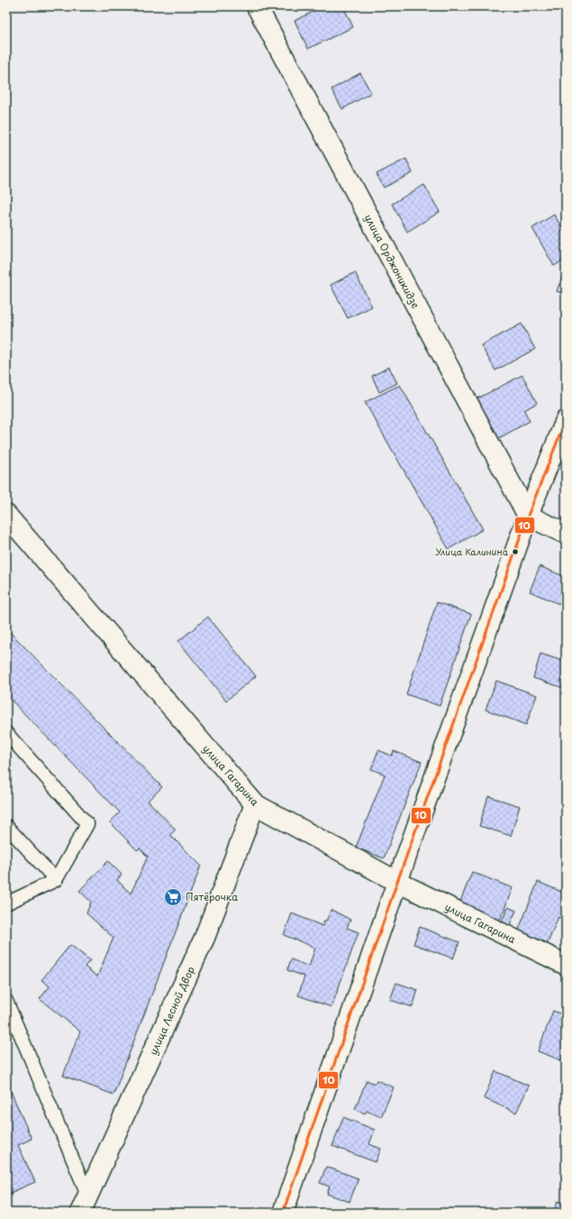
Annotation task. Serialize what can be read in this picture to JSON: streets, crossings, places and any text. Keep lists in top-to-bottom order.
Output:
{
  "streets": {
    "street": ["улица Орджоникидзе", "улица Гагарина", "улица Лесной Двор"]
  },
  "crossings": [
    ["улица Гагарина", "улица Лесной Двор"]
  ],
  "places": {
    "other": ["Улица Калинина"],
    "supermarket": ["Пятёрочка"]
  },
  "lines": ["transit line 10"]
}
